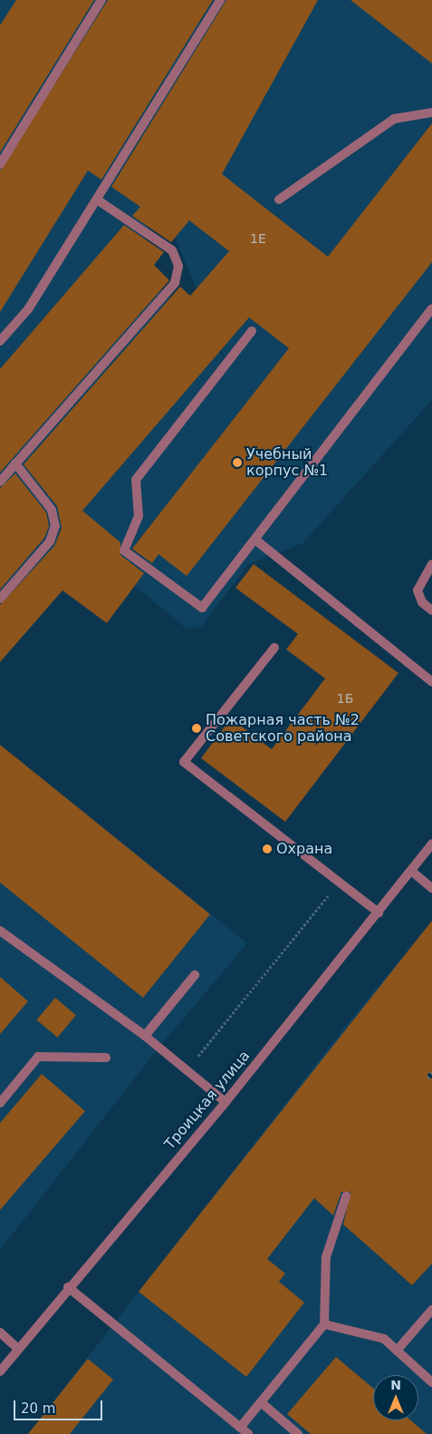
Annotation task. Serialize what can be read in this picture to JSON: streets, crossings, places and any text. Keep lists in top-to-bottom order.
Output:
{
  "streets": {
    "street": ["Троицкая улица"]
  },
  "places": ["Учебный корпус №1", "Пожарная часть №2 Советского района", "Охрана"],
  "house_numbers": ["1Е", "1Б"],
  "scale_bar": "20 m",
  "north": "top"
}
